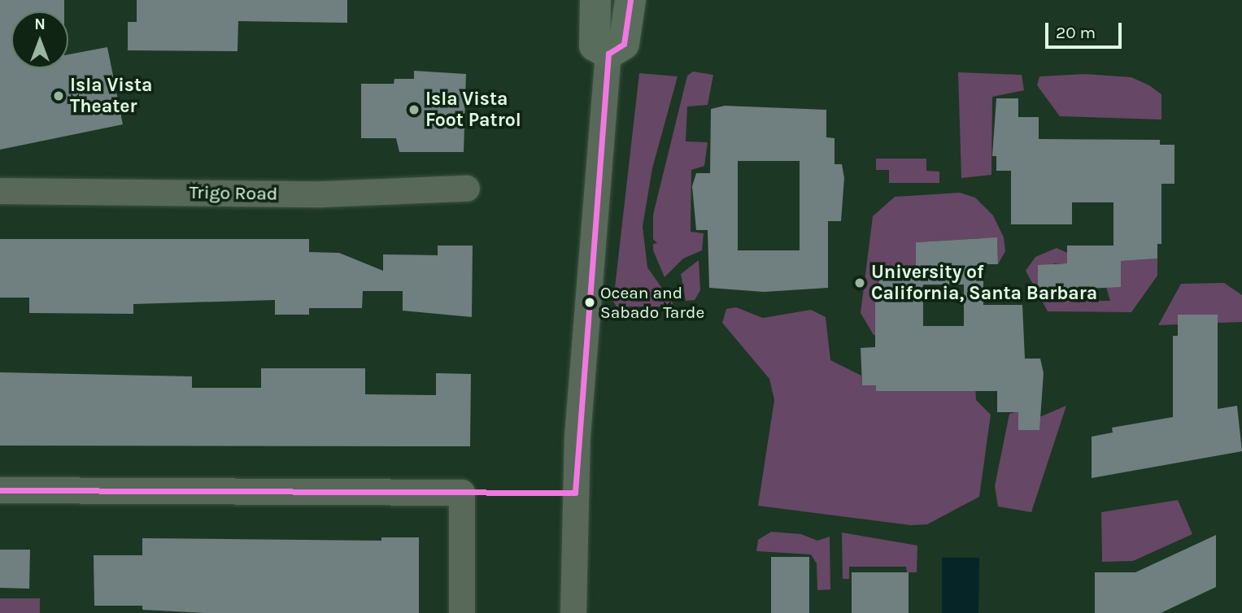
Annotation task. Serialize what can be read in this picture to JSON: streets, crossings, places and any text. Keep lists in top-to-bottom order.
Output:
{
  "streets": {
    "street": ["Trigo Road"]
  },
  "places": [
    "Isla Vista Theater",
    "Isla Vista Foot Patrol",
    "University of California, Santa Barbara",
    "Ocean and Sabado Tarde"
  ],
  "scale_bar": "20 m",
  "north": "top"
}
